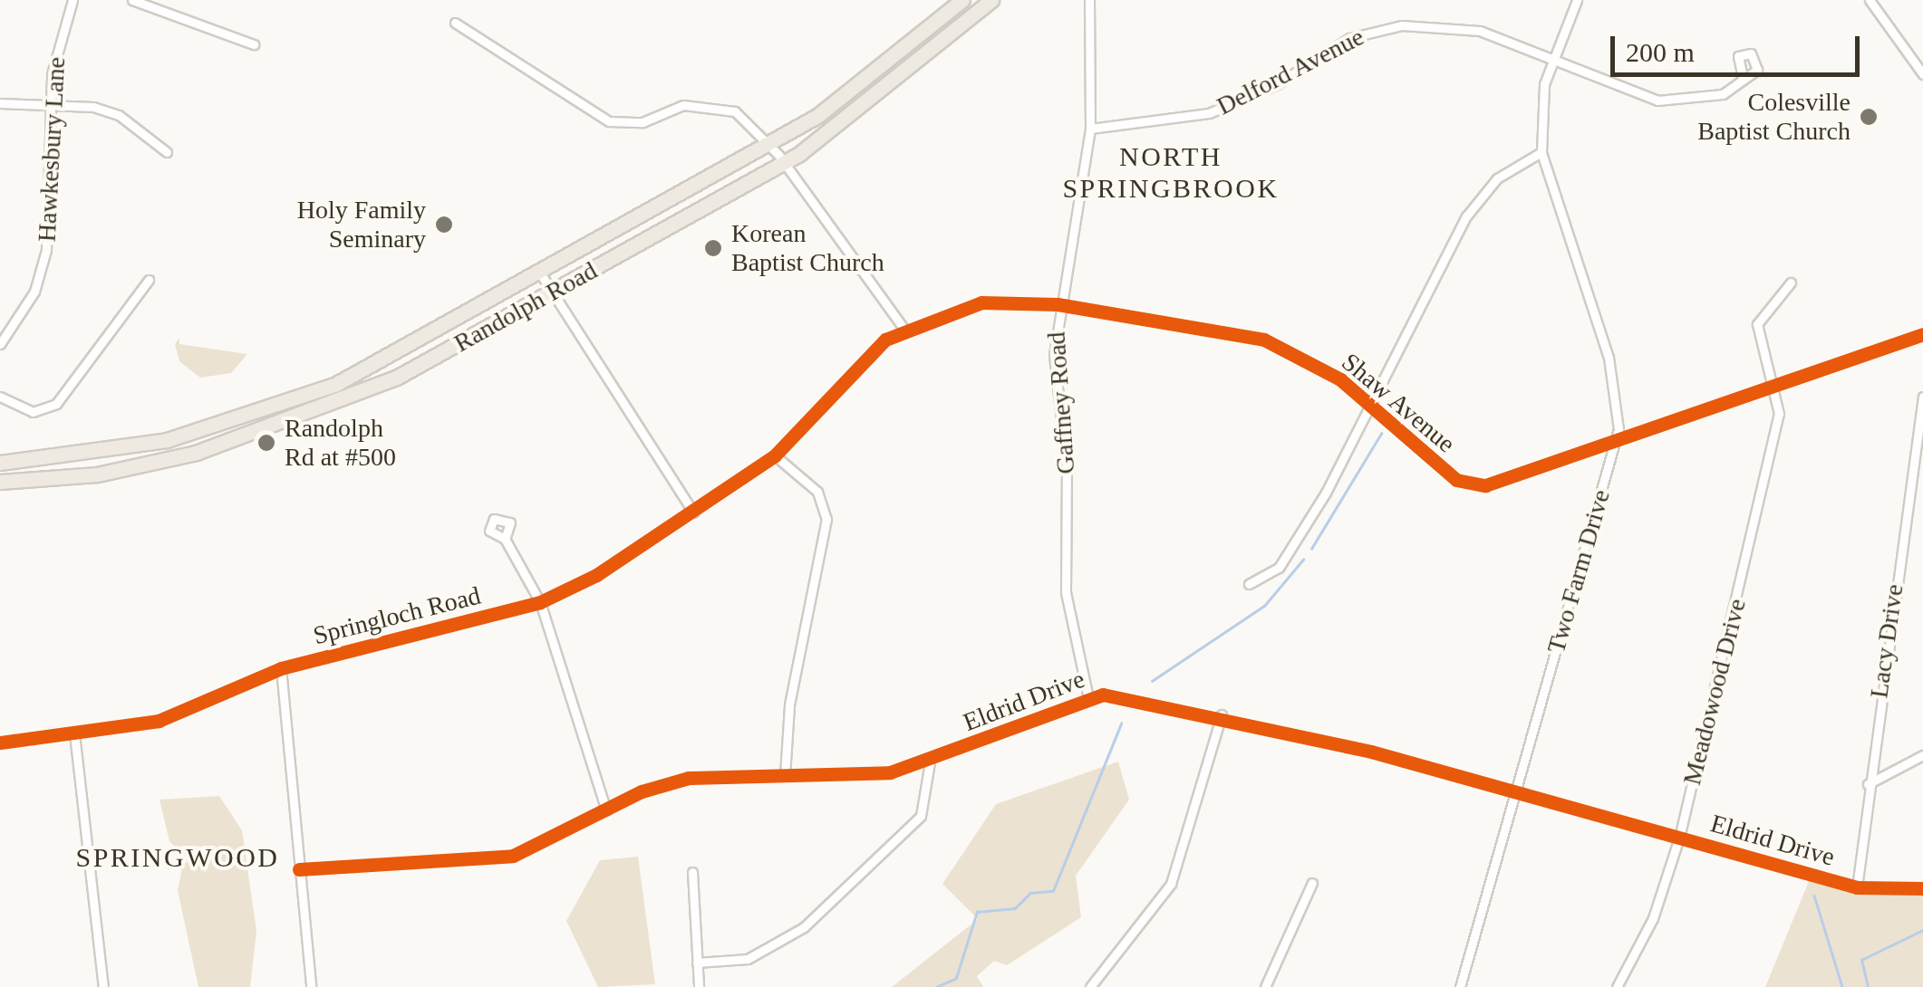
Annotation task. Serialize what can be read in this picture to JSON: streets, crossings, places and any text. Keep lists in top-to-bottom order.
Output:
{
  "streets": {
    "main road": ["Randolph Road"],
    "street": [
      "Delford Avenue",
      "Hawkesbury Lane",
      "Gaffney Road",
      "Shaw Avenue",
      "Two Farm Drive",
      "Springloch Road",
      "Lacy Drive",
      "Meadowood Drive",
      "Eldrid Drive"
    ]
  },
  "crossings": [
    ["Delford Avenue", "Gaffney Road"],
    ["Delford Avenue", "Two Farm Drive"],
    ["Gaffney Road", "Shaw Avenue"],
    ["Gaffney Road", "Eldrid Drive"],
    ["Shaw Avenue", "Two Farm Drive"],
    ["Shaw Avenue", "Springloch Road"],
    ["Shaw Avenue", "Meadowood Drive"],
    ["Two Farm Drive", "Eldrid Drive"],
    ["Lacy Drive", "Eldrid Drive"],
    ["Meadowood Drive", "Eldrid Drive"]
  ],
  "districts": ["NORTH SPRINGBROOK", "SPRINGWOOD"],
  "places": [
    "Colesville Baptist Church",
    "Holy Family Seminary",
    "Korean Baptist Church",
    "Randolph Rd at #500"
  ],
  "scale_bar": "200 m"
}
